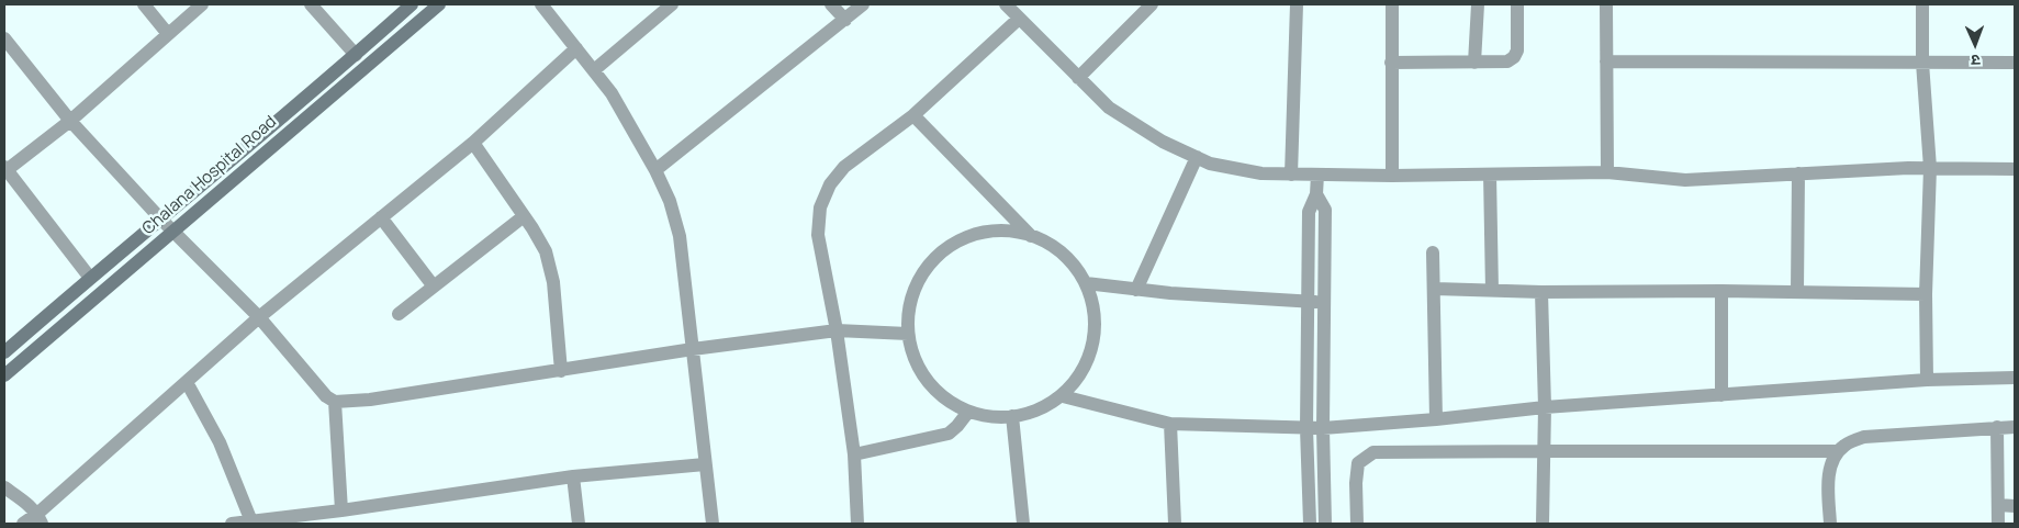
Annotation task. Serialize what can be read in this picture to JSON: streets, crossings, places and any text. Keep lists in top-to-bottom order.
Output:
{
  "streets": {
    "street": ["Chalana Hospital Road"]
  },
  "north": "bottom"
}
